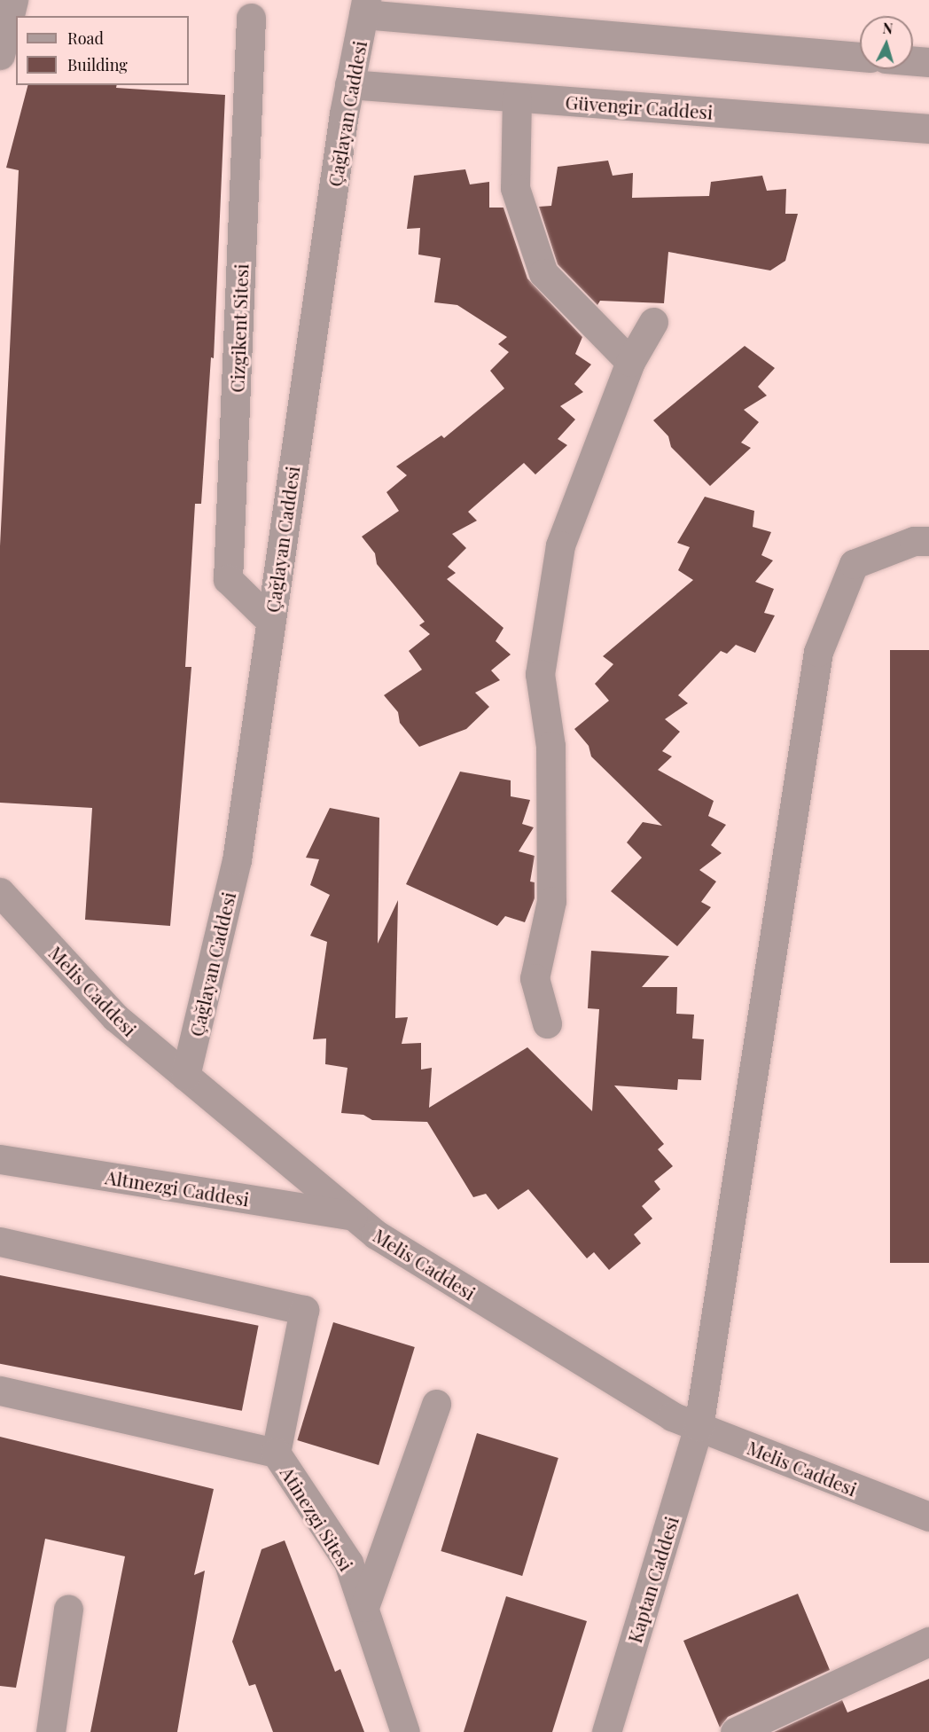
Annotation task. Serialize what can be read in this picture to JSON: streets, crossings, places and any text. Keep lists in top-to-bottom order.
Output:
{
  "streets": {
    "street": [
      "Güvengir Caddesi",
      "Çağlayan Caddesi",
      "Cizgikent Sitesi",
      "Melis Caddesi",
      "Altınezgi Caddesi",
      "Atinezgi Sitesi",
      "Kaptan Caddesi"
    ]
  },
  "crossings": [
    ["Güvengir Caddesi", "Çağlayan Caddesi"],
    ["Çağlayan Caddesi", "Cizgikent Sitesi"],
    ["Çağlayan Caddesi", "Melis Caddesi"],
    ["Melis Caddesi", "Altınezgi Caddesi"],
    ["Melis Caddesi", "Kaptan Caddesi"]
  ],
  "legend": ["Road", "Building"],
  "north": "top"
}
